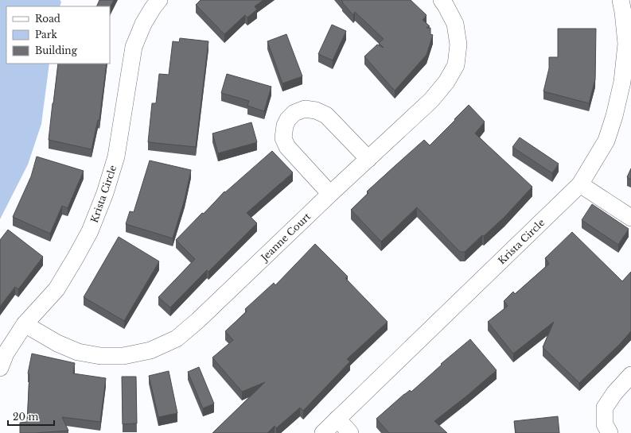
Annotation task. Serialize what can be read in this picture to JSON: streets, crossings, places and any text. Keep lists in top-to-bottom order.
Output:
{
  "streets": {
    "street": ["Krista Circle", "Jeanne Court"]
  },
  "crossings": [
    ["Krista Circle", "Jeanne Court"]
  ],
  "legend": ["Road", "Park", "Building"],
  "scale_bar": "20 m"
}
